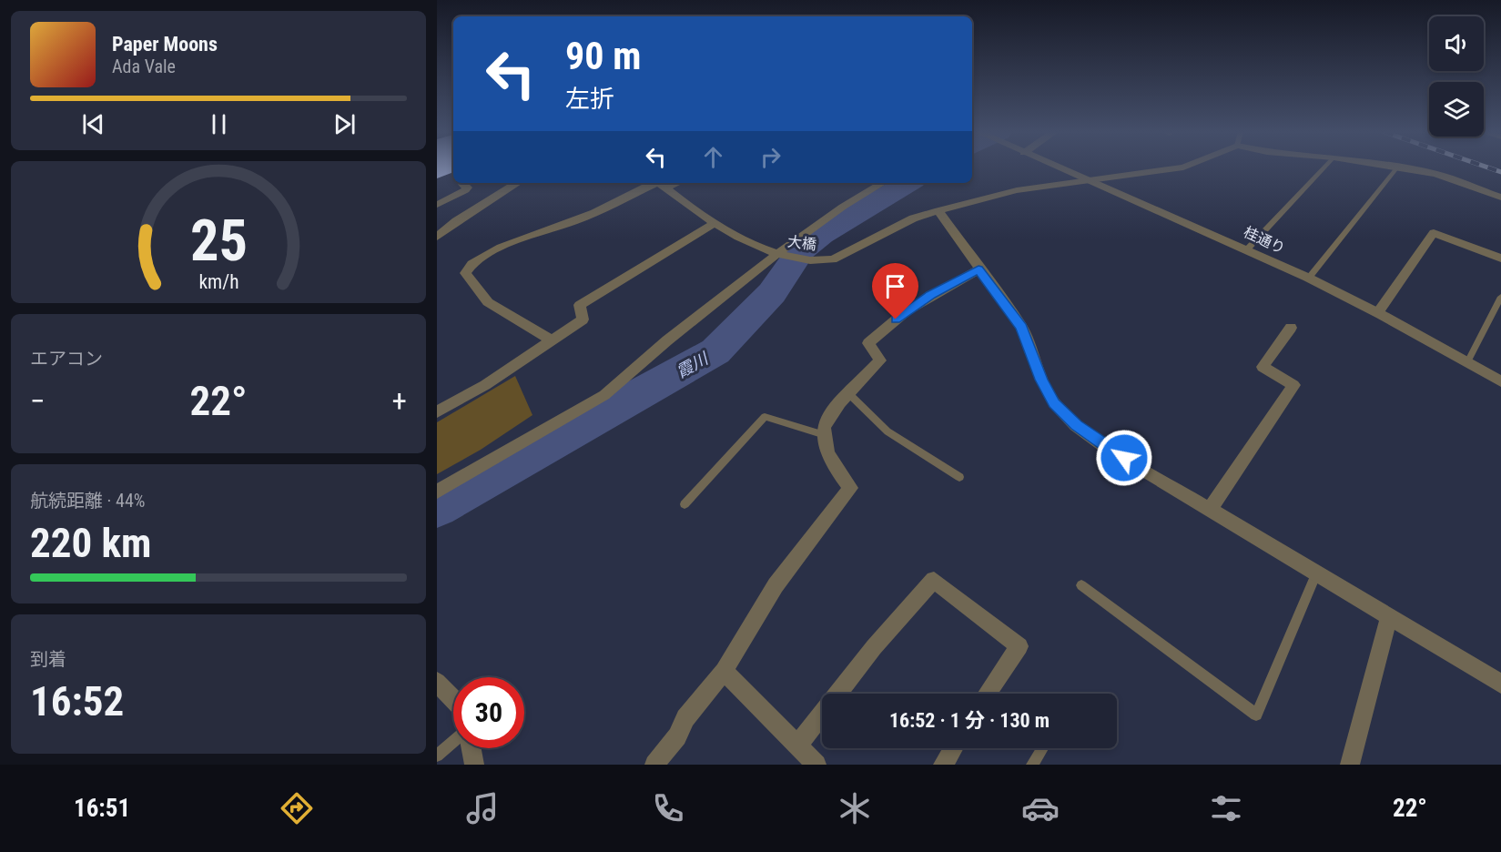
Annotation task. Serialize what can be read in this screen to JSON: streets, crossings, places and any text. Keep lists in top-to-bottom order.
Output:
{
  "streets": {
    "street": ["桂通り", "大橋"]
  },
  "water": ["霞川"],
  "page": {
    "turn": ["90 m", "左折"],
    "song": ["Paper Moons", "Ada Vale"],
    "tile": [
      "エアコン",
      ["航続距離 · 44%", "220 km"],
      ["到着", "16:52"]
    ],
    "heat": ["−", "22°", "+"],
    "limit": "30",
    "trip": "16:52 · 1 分 · 130 m",
    "tabs": ["16:51", "22°"],
    "gauge": ["25", "km/h"]
  }
}
